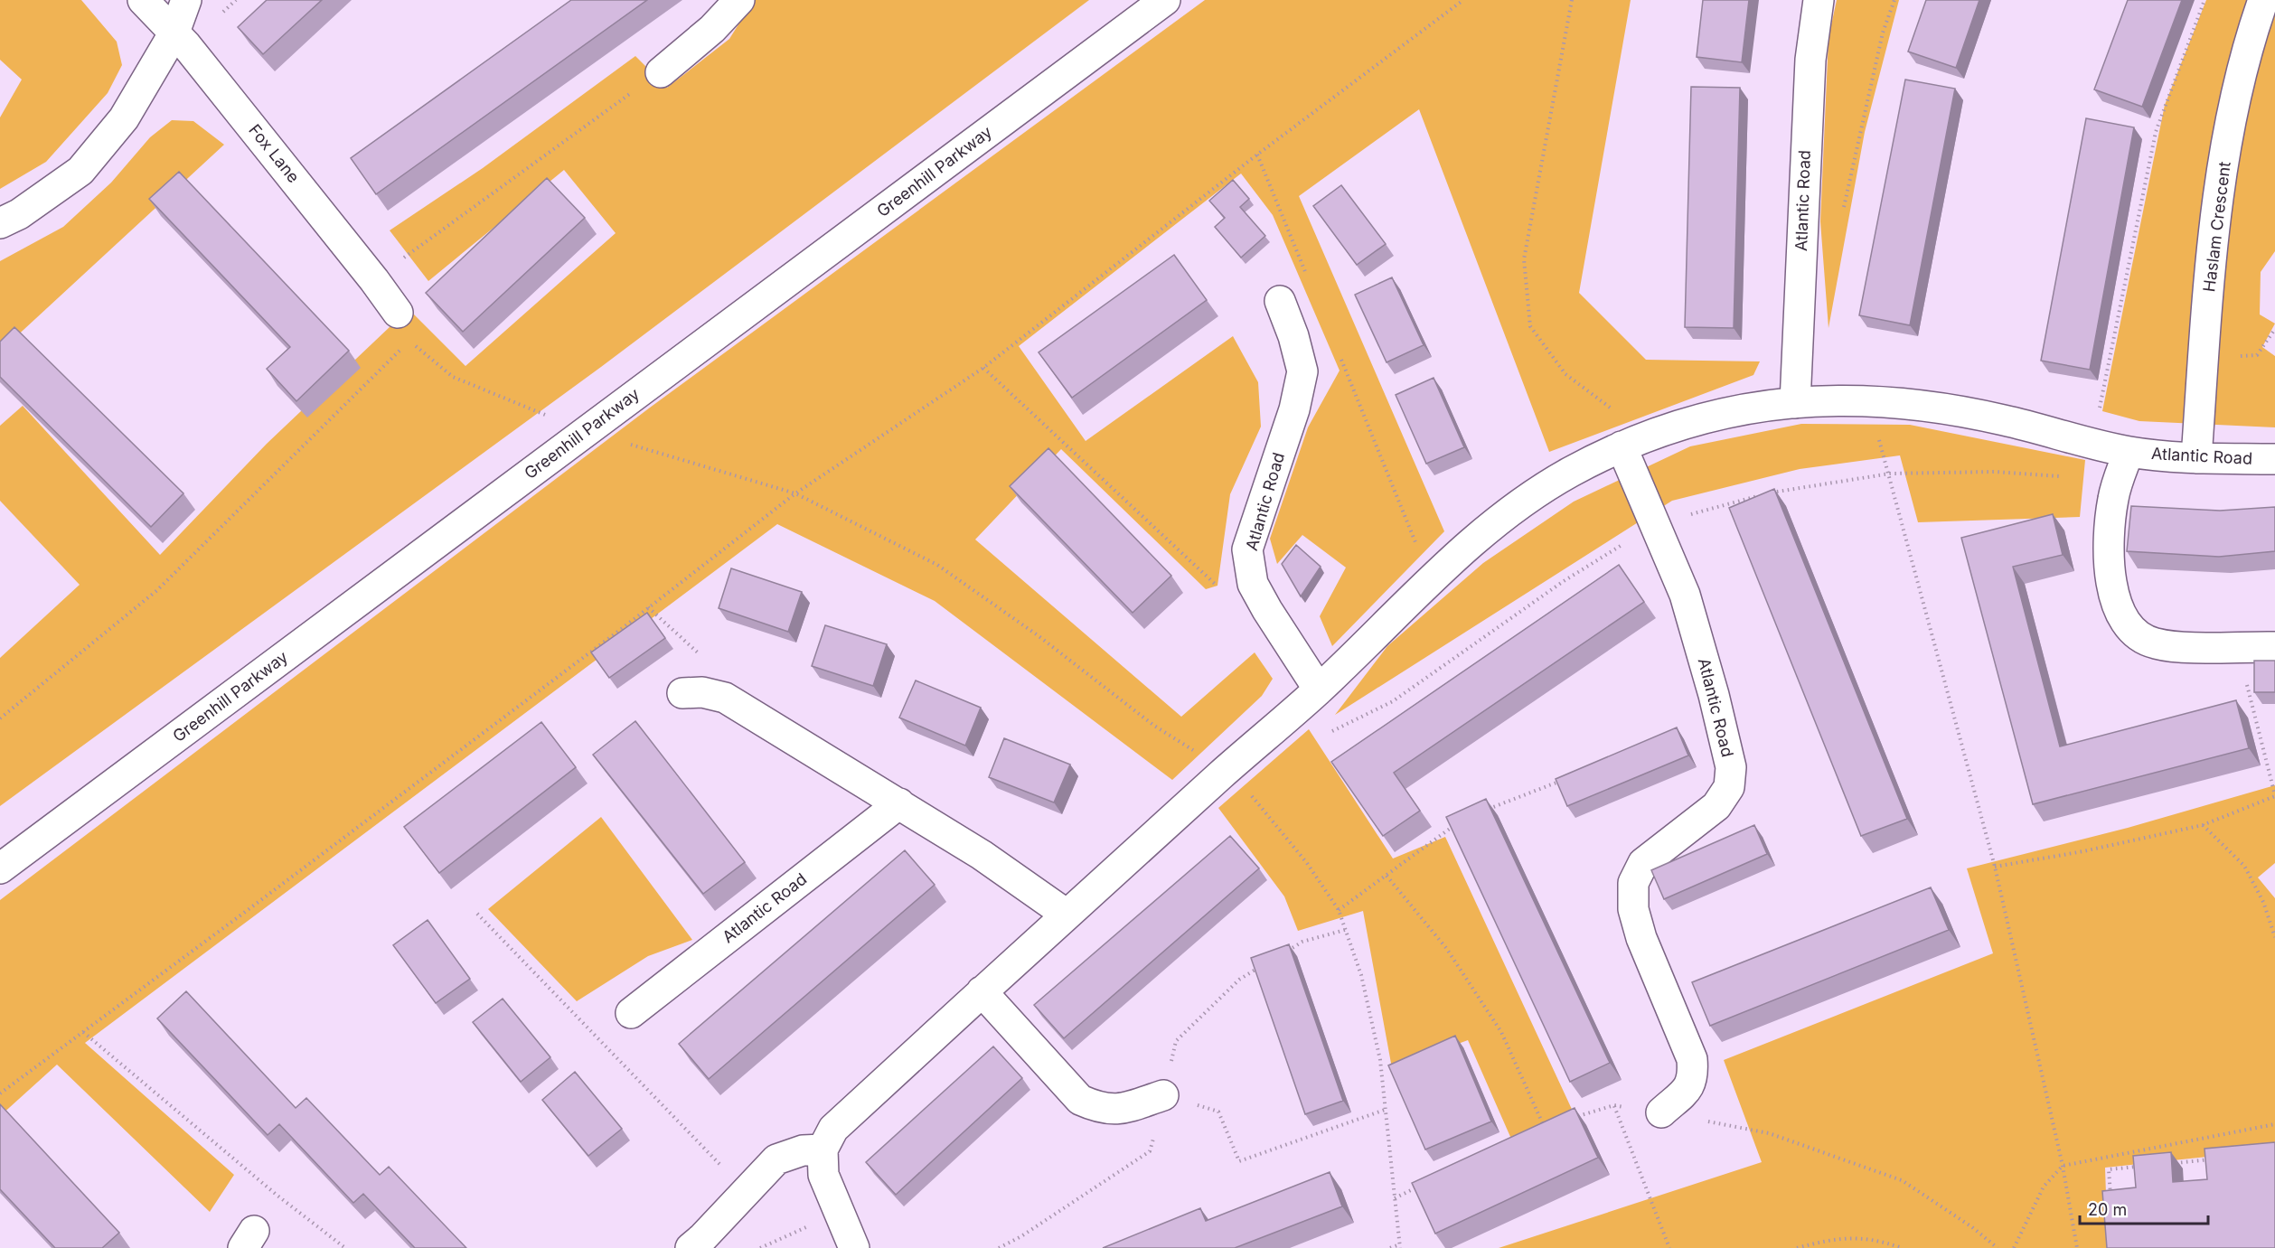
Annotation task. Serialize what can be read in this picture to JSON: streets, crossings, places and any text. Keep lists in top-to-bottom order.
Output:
{
  "streets": {
    "street": [
      "Fox Lane",
      "Greenhill Parkway",
      "Atlantic Road",
      "Haslam Crescent"
    ]
  },
  "crossings": [
    ["Atlantic Road", "Haslam Crescent"]
  ],
  "scale_bar": "20 m"
}
